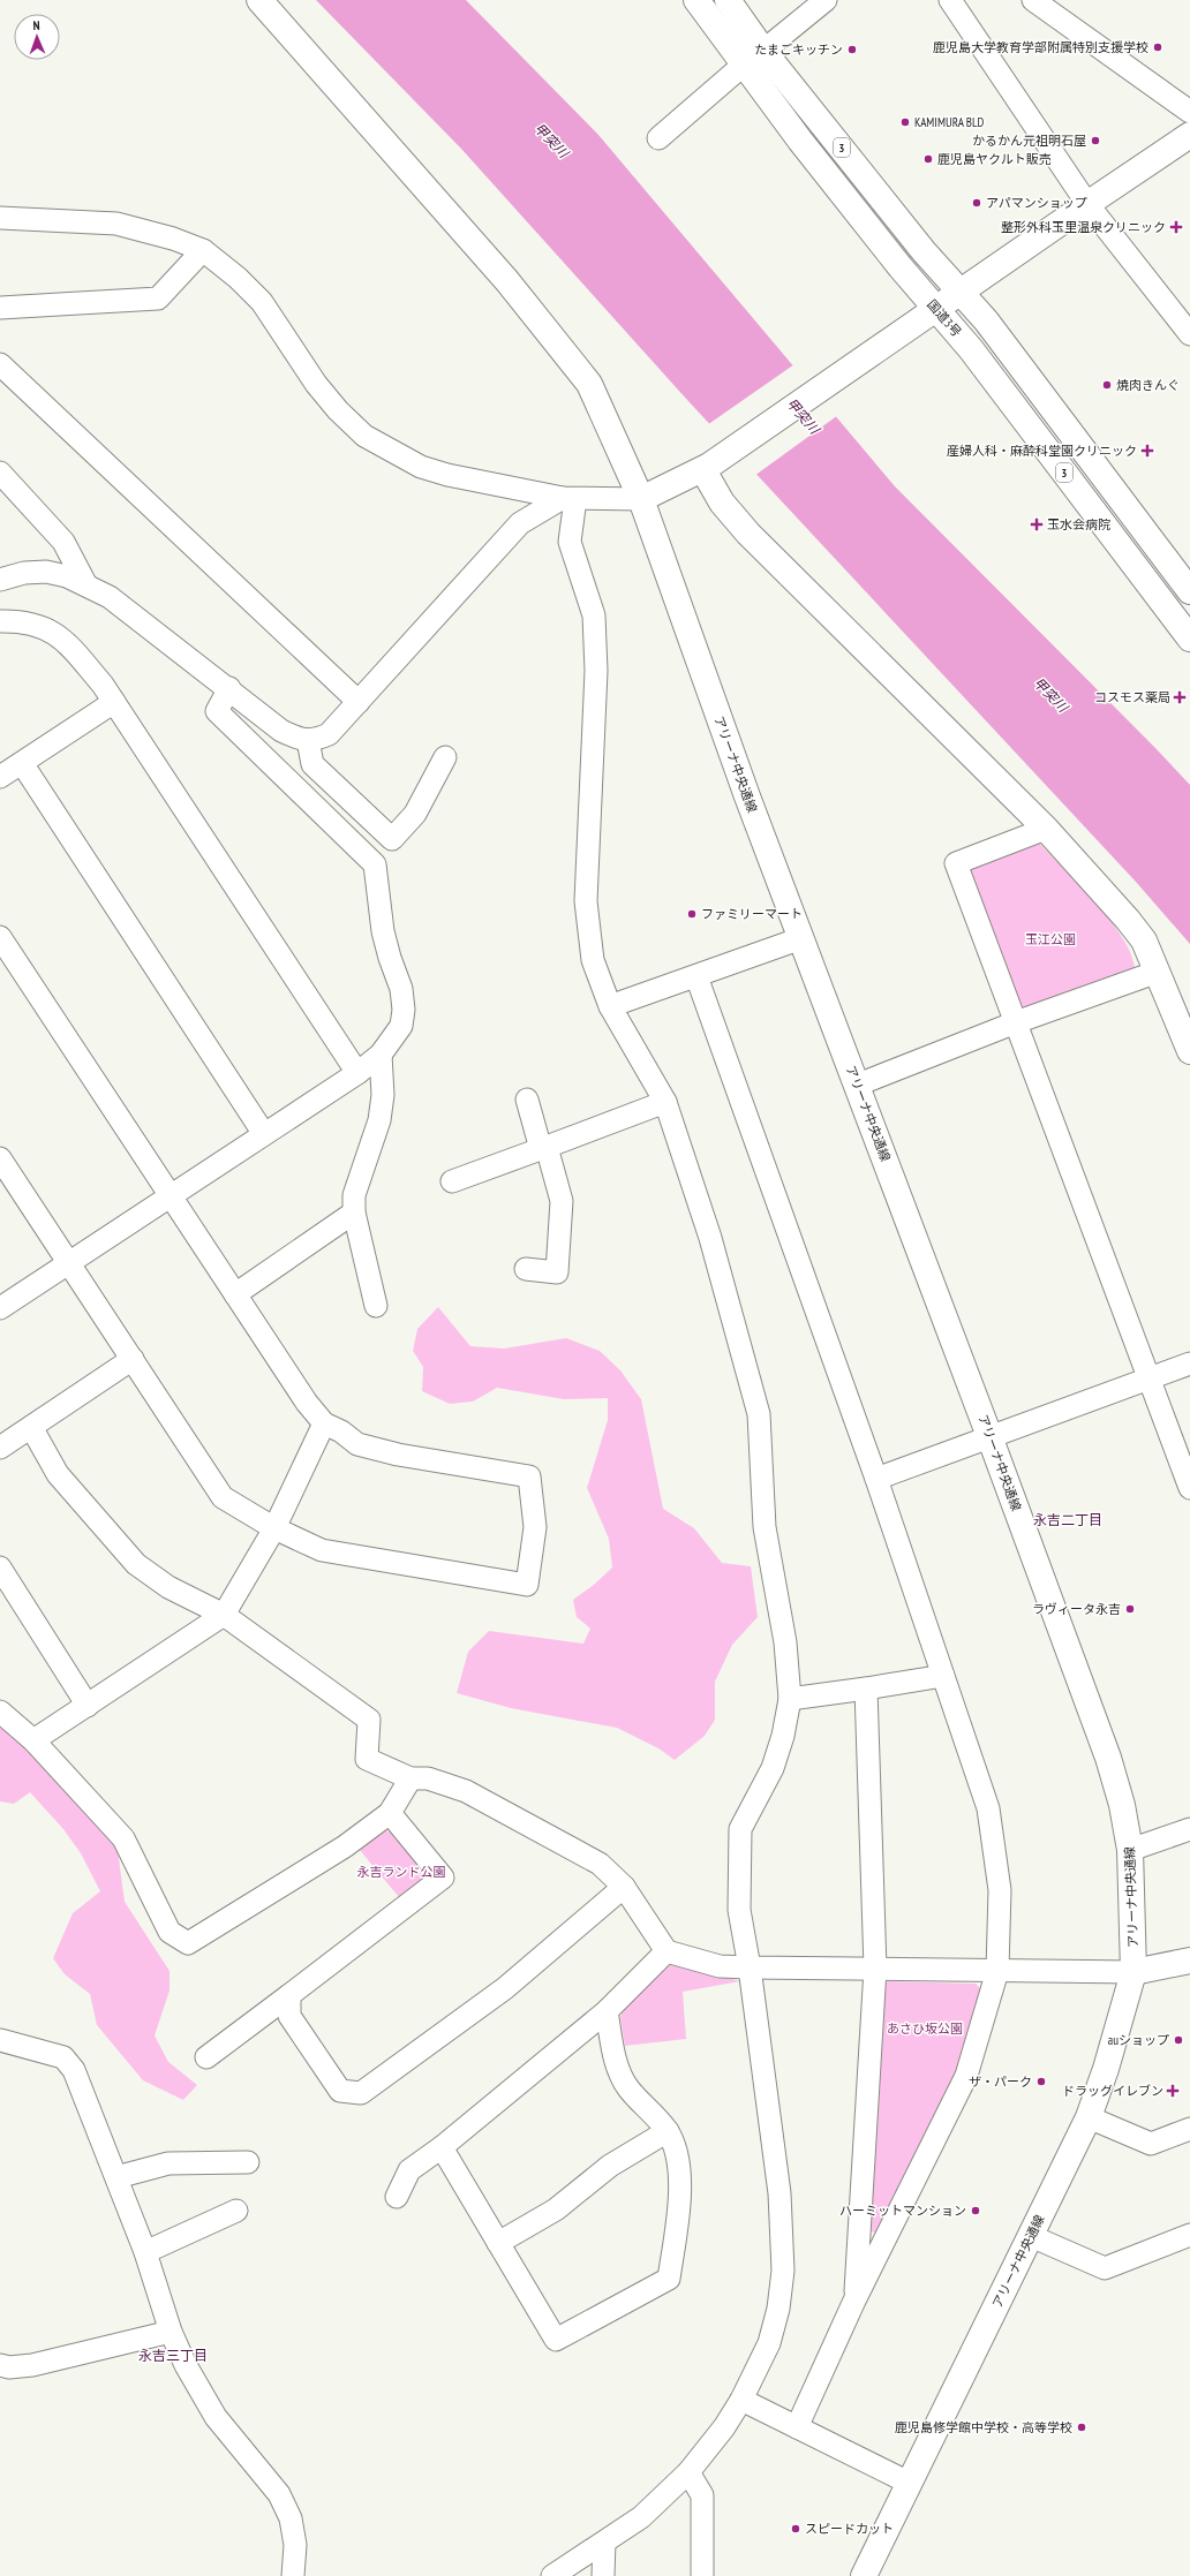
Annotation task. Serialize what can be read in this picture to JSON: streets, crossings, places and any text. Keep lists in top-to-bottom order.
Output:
{
  "streets": {
    "main road": ["3", "国道3号", "アリーナ中央通線"]
  },
  "districts": ["永吉二丁目", "永吉三丁目"],
  "water": ["甲突川"],
  "parks": ["玉江公園", "永吉ランド公園", "あさひ坂公園"],
  "places": {
    "other": [
      "鹿児島大学教育学部附属特別支援学校",
      "たまごキッチン",
      "KAMIMURA BLD",
      "かるかん元祖明石屋",
      "鹿児島ヤクルト販売",
      "アパマンショップ",
      "焼肉きんぐ",
      "ファミリーマート",
      "ラヴィータ永吉",
      "auショップ",
      "ザ・パーク",
      "ハーミットマンション",
      "鹿児島修学館中学校・高等学校",
      "スピードカット"
    ],
    "health": [
      "整形外科玉里温泉クリニック",
      "産婦人科・麻酔科堂園クリニック",
      "玉水会病院",
      "コスモス薬局",
      "ドラッグイレブン"
    ]
  },
  "north": "top"
}
